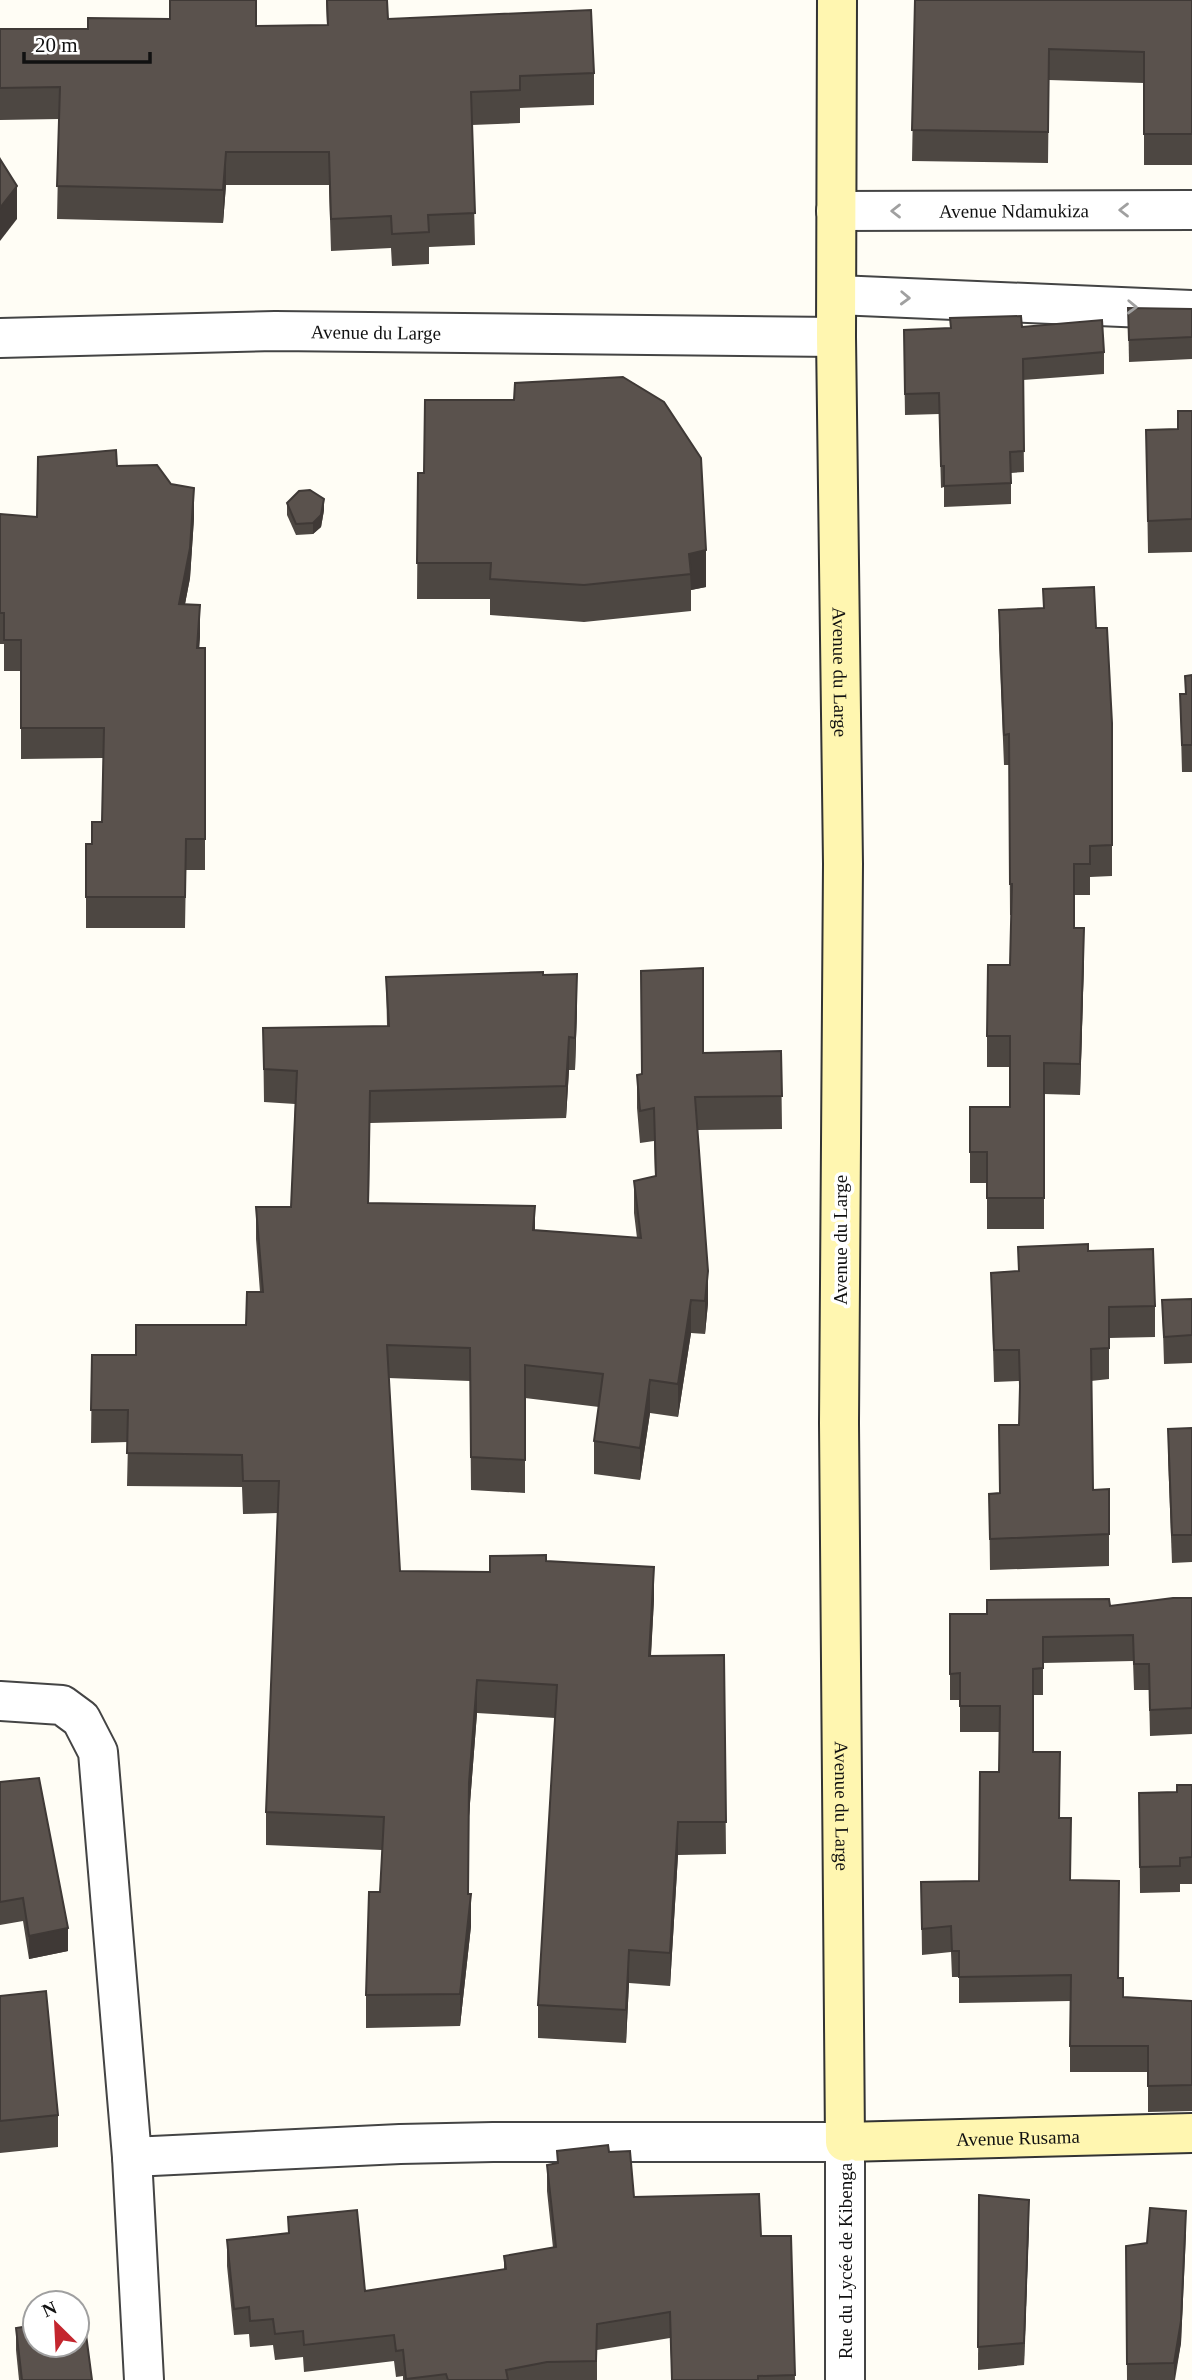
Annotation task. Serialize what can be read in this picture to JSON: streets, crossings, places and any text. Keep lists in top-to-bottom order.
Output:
{
  "streets": {
    "main road": ["Avenue du Large", "Avenue Rusama"],
    "street": ["Avenue Ndamukiza", "Rue du Lycée de Kibenga"]
  },
  "crossings": [
    ["Avenue Ndamukiza", "Avenue du Large"],
    ["Avenue du Large", "Avenue Rusama"],
    ["Avenue du Large", "Rue du Lycée de Kibenga"],
    ["Avenue Rusama", "Rue du Lycée de Kibenga"]
  ],
  "scale_bar": "20 m",
  "north": "top left"
}
